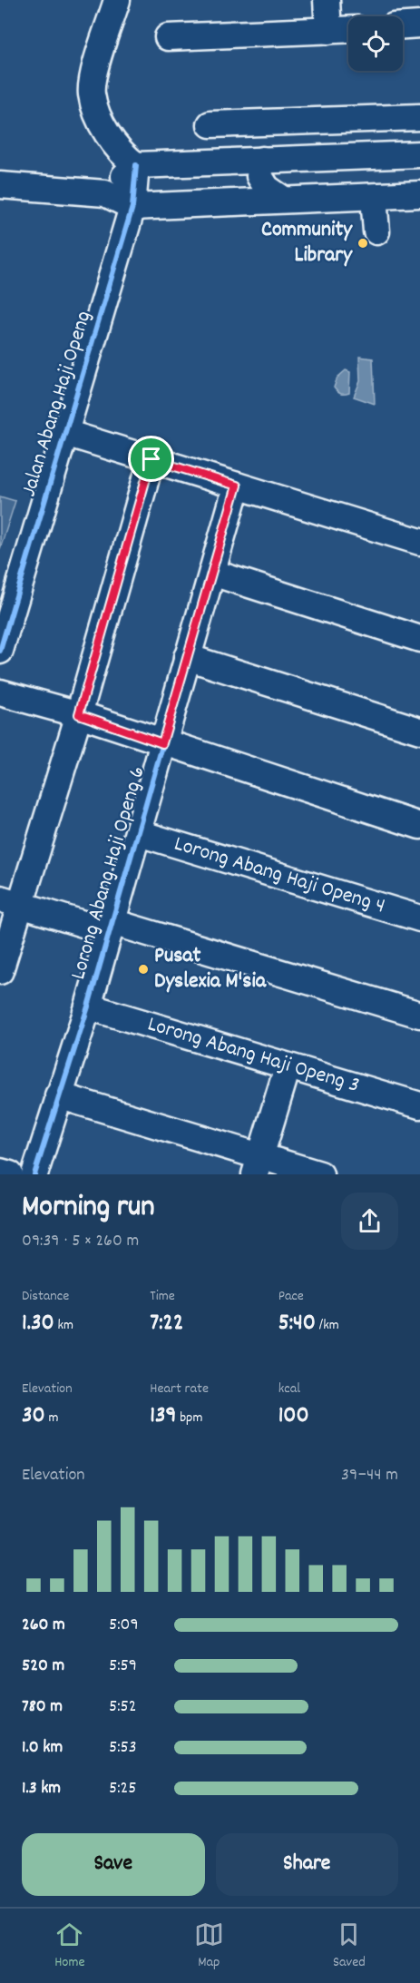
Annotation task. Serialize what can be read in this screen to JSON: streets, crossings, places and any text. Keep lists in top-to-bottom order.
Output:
{
  "streets": {
    "street": [
      "Jalan Abang Haji Openg",
      "Lorong Abang Haji Openg 6",
      "Lorong Abang Haji Openg 4",
      "Lorong Abang Haji Openg 3"
    ]
  },
  "crossings": [
    ["Lorong Abang Haji Openg 6", "Lorong Abang Haji Openg 4"],
    ["Lorong Abang Haji Openg 6", "Lorong Abang Haji Openg 3"]
  ],
  "places": ["Community Library", "Pusat Dyslexia M'sia"],
  "page": {
    "heading": ["Morning run", "09:39 · 5 × 260 m"],
    "stats": [
      ["Distance", "1.30 km"],
      ["Time", "7:22"],
      ["Pace", "5:40 /km"],
      ["Elevation", "30 m"],
      ["Heart rate", "139 bpm"],
      ["kcal", "100"]
    ],
    "chart": ["Elevation", "39–44 m"],
    "list": [
      {
        "name": "260 m",
        "note": "5:09"
      },
      {
        "name": "520 m",
        "note": "5:59"
      },
      {
        "name": "780 m",
        "note": "5:52"
      },
      {
        "name": "1.0 km",
        "note": "5:53"
      },
      {
        "name": "1.3 km",
        "note": "5:25"
      }
    ],
    "buttons": ["Save", "Share"],
    "tabs": ["Home", "Map", "Saved"]
  }
}
